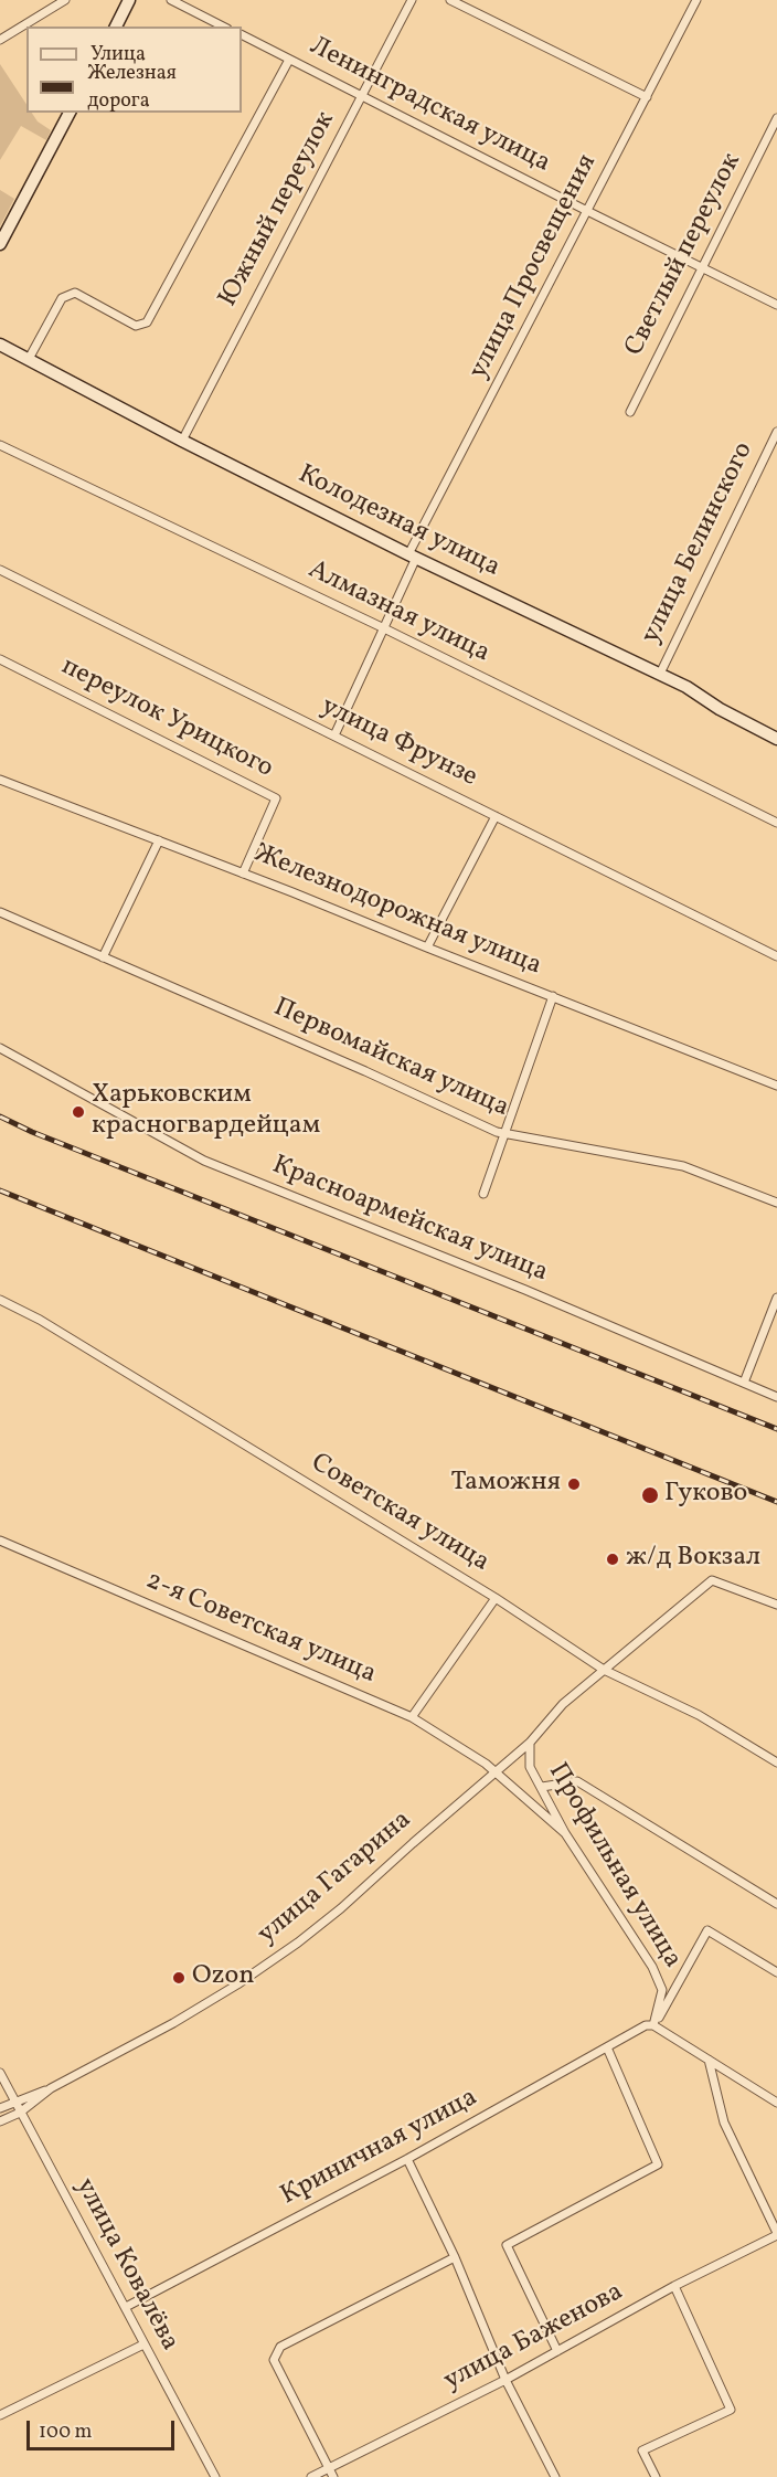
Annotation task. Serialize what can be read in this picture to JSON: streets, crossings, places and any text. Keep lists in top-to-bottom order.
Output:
{
  "streets": {
    "main road": ["Колодезная улица"],
    "street": [
      "Ленинградская улица",
      "Южный переулок",
      "Светлый переулок",
      "улица Просвещения",
      "улица Белинского",
      "Алмазная улица",
      "переулок Урицкого",
      "улица Фрунзе",
      "Железнодорожная улица",
      "Первомайская улица",
      "Красноармейская улица",
      "Советская улица",
      "2-я Советская улица",
      "Профильная улица",
      "улица Гагарина",
      "Криничная улица",
      "улица Ковалёва",
      "улица Баженова"
    ]
  },
  "crossings": [
    ["Ленинградская улица", "Южный переулок"],
    ["Ленинградская улица", "Светлый переулок"],
    ["Ленинградская улица", "улица Просвещения"],
    ["Южный переулок", "Колодезная улица"],
    ["улица Просвещения", "Колодезная улица"],
    ["улица Просвещения", "Алмазная улица"],
    ["улица Просвещения", "улица Фрунзе"],
    ["Колодезная улица", "улица Белинского"],
    ["переулок Урицкого", "Железнодорожная улица"],
    ["Советская улица", "улица Гагарина"],
    ["2-я Советская улица", "Профильная улица"],
    ["2-я Советская улица", "улица Гагарина"],
    ["Профильная улица", "улица Гагарина"],
    ["Профильная улица", "Криничная улица"],
    ["улица Гагарина", "улица Ковалёва"],
    ["Криничная улица", "улица Ковалёва"]
  ],
  "places": [
    "Харьковским красногвардейцам",
    "Таможня",
    "Гуково",
    "ж/д Вокзал",
    "Ozon"
  ],
  "legend": ["Улица", "Железная дорога"],
  "scale_bar": "100 m"
}
